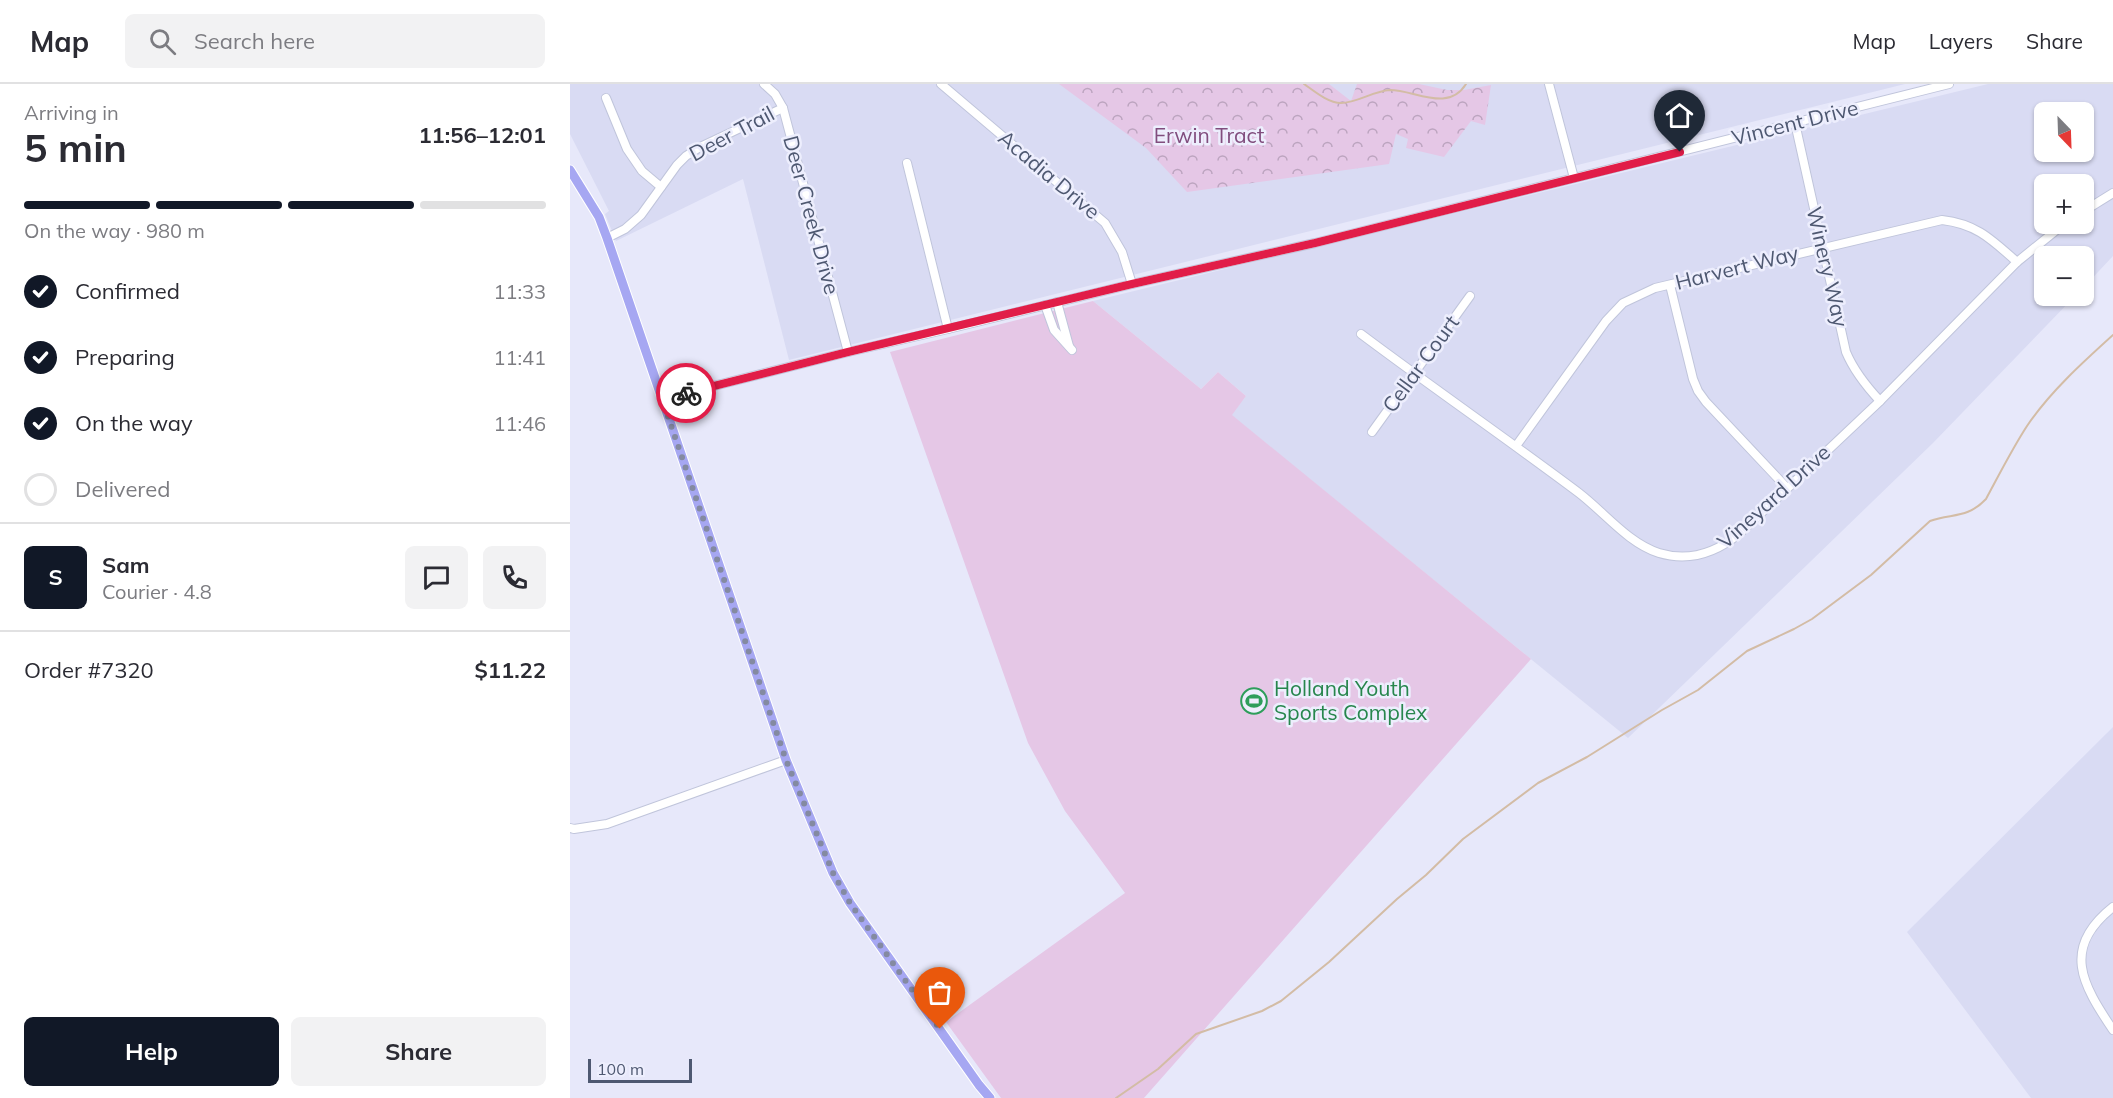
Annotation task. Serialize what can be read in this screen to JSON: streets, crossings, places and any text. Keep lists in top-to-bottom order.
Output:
{
  "streets": {
    "street": [
      "Vincent Drive",
      "Deer Trail",
      "Acadia Drive",
      "Deer Creek Drive",
      "Winery Way",
      "Harvert Way",
      "Cellar Court",
      "Vineyard Drive"
    ]
  },
  "crossings": [
    ["Vincent Drive", "Acadia Drive"],
    ["Vincent Drive", "Deer Creek Drive"],
    ["Vincent Drive", "Winery Way"],
    ["Deer Trail", "Deer Creek Drive"],
    ["Winery Way", "Harvert Way"],
    ["Winery Way", "Vineyard Drive"],
    ["Harvert Way", "Vineyard Drive"],
    ["Cellar Court", "Vineyard Drive"]
  ],
  "parks": ["Erwin Tract"],
  "places": {
    "sports": ["Holland Youth Sports Complex"]
  },
  "scale_bar": "100 m",
  "north": "bottom right",
  "page": {
    "header": "Map",
    "search": "Search here",
    "nav": ["Map", "Layers", "Share"],
    "heading": ["5 min", "Arriving in", "11:56–12:01"],
    "panel": [
      "Sam",
      "Courier · 4.8",
      "Order #7320",
      "$11.22"
    ],
    "map_buttons": ["+", "−"],
    "bar": "On the way · 980 m",
    "list": [
      ["Confirmed", "11:33"],
      ["Preparing", "11:41"],
      ["On the way", "11:46"],
      "Delivered"
    ],
    "round": "S",
    "buttons": ["Help", "Share"],
    "scale": "100 m"
  }
}
